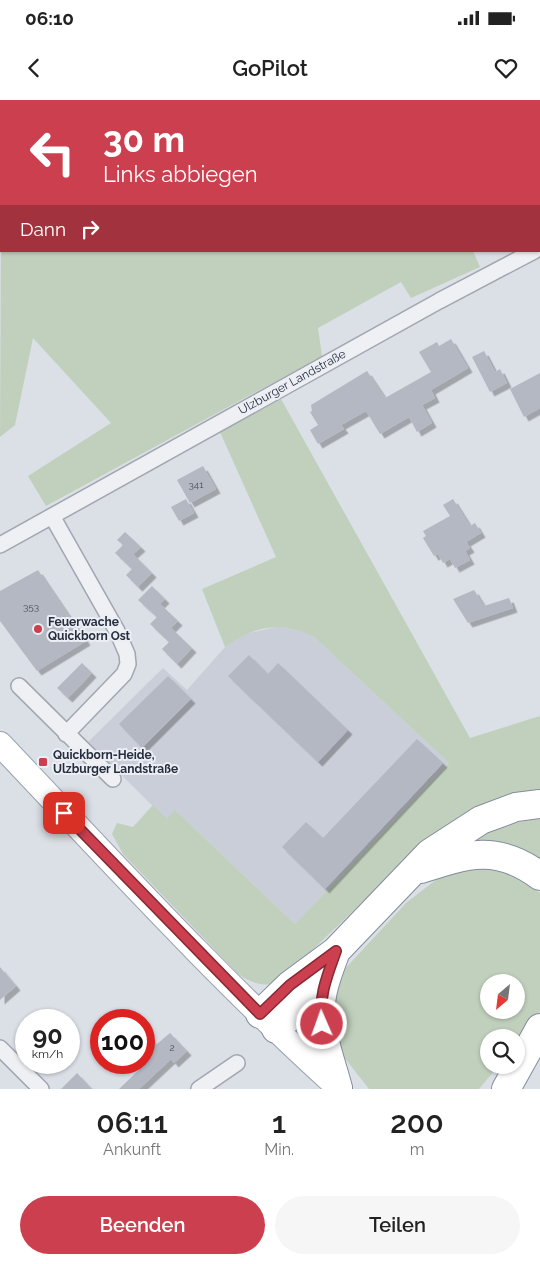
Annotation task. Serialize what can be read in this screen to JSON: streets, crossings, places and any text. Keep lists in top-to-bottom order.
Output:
{
  "streets": {
    "street": ["Ulzburger Landstraße"]
  },
  "places": {
    "other": ["Feuerwache Quickborn Ost"],
    "transit": ["Quickborn-Heide, Ulzburger Landstraße"]
  },
  "house_numbers": ["341", "353", "2"],
  "north": "bottom left",
  "page": {
    "status": "06:10",
    "header": "GoPilot",
    "turn": ["30 m", "Links abbiegen"],
    "then": "Dann",
    "speed": "90 km/h",
    "limit": "100",
    "eta": [
      "06:11",
      "Ankunft",
      "1",
      "Min.",
      "200",
      "m"
    ],
    "buttons": ["Beenden", "Teilen"]
  }
}
